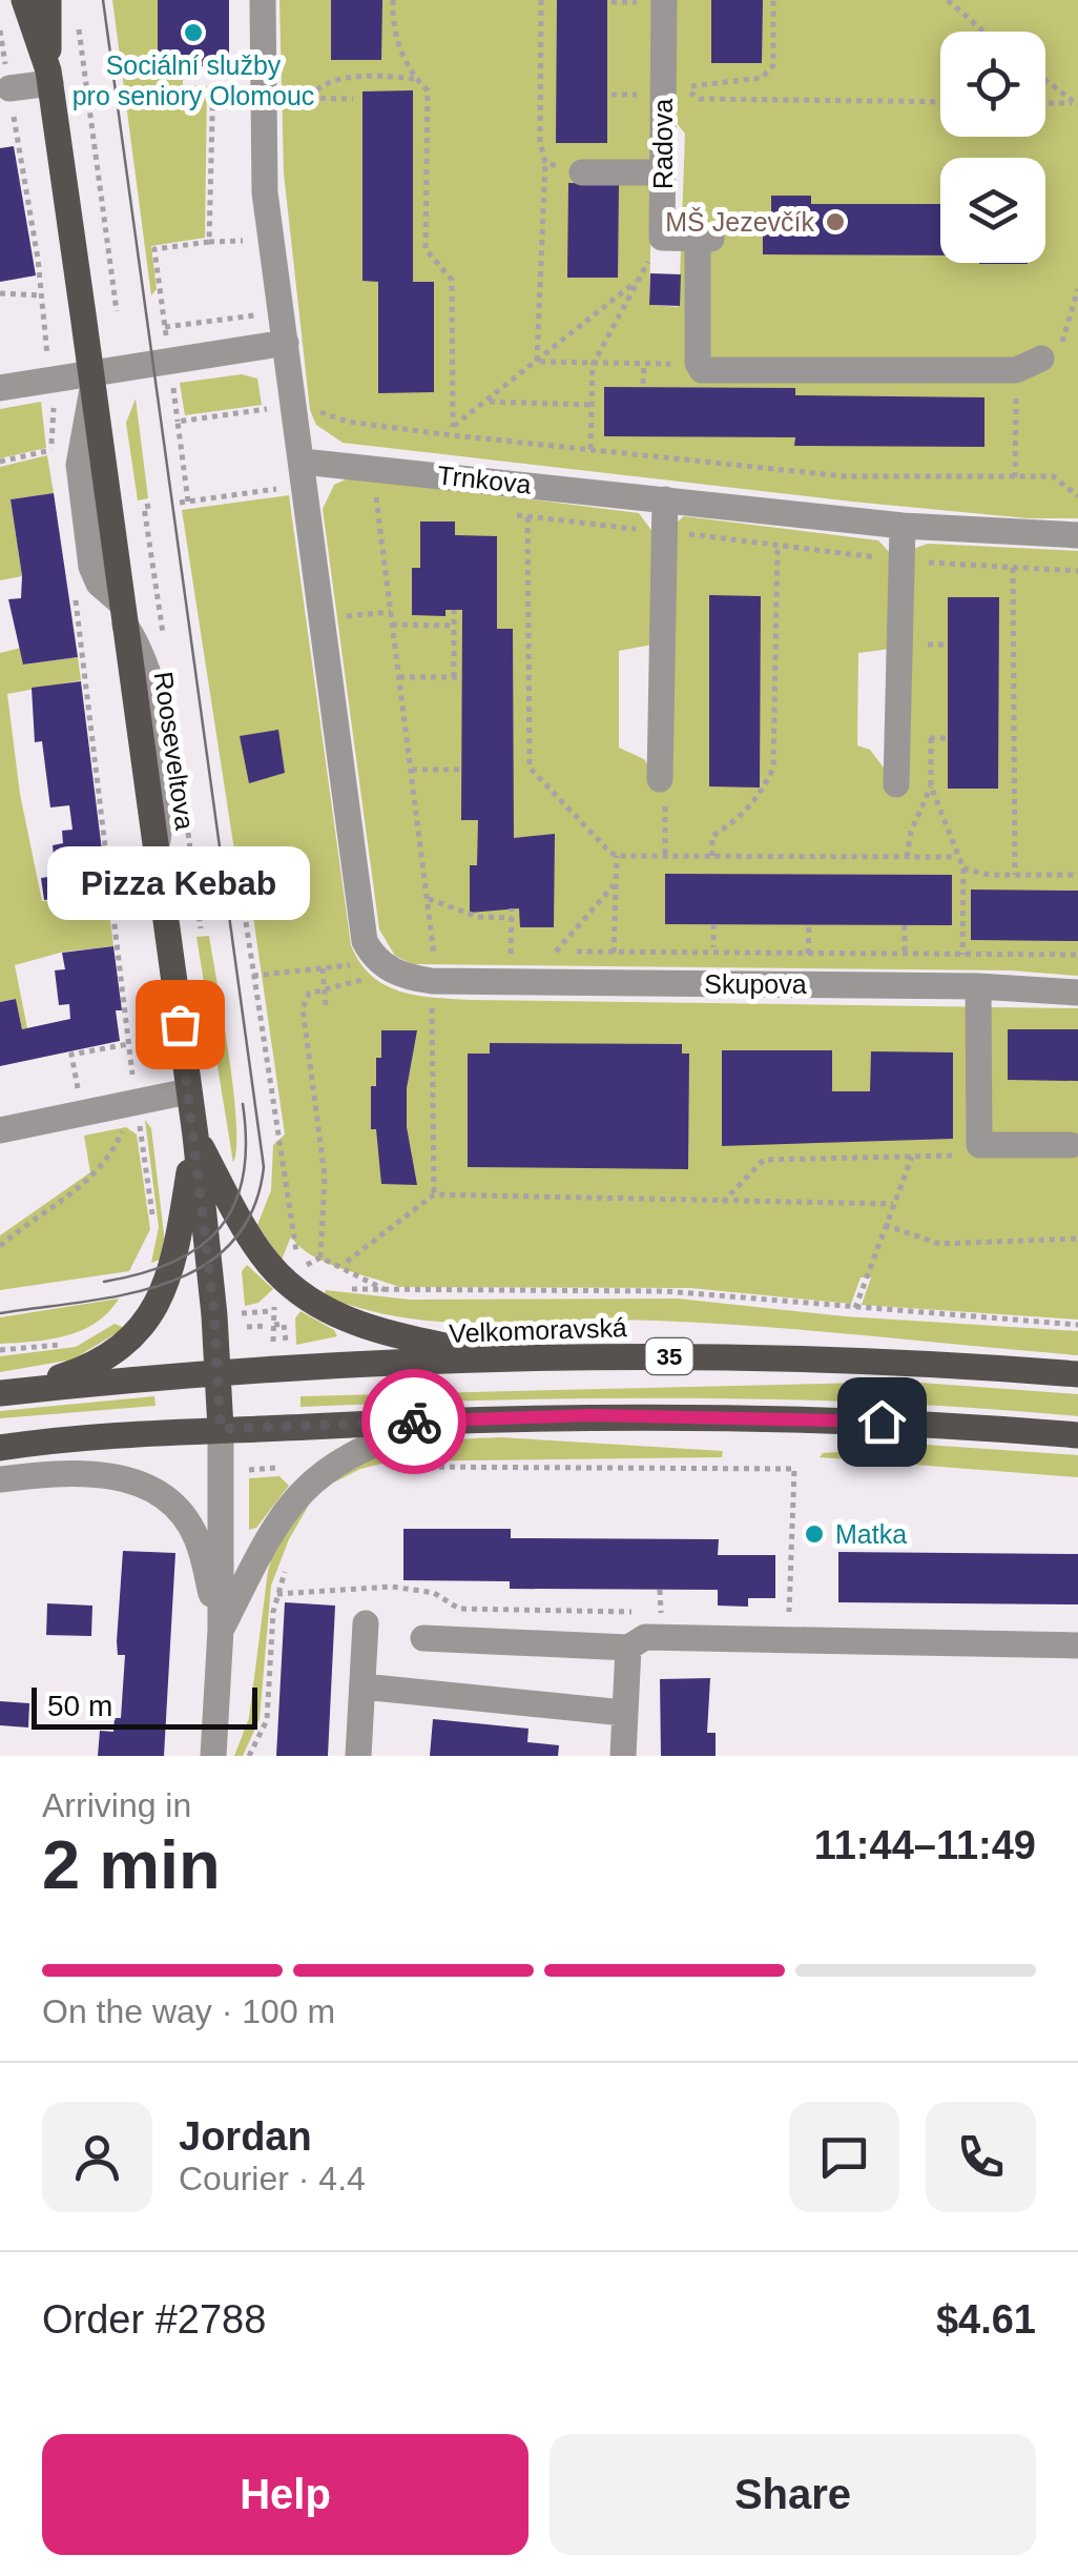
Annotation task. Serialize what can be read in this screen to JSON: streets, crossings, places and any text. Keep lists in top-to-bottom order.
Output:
{
  "streets": {
    "main road": ["Rooseveltova", "Velkomoravská", "35"],
    "street": ["Radova", "Trnkova", "Skupova"]
  },
  "crossings": [
    ["Rooseveltova", "Velkomoravská"]
  ],
  "places": [
    "Sociální služby pro seniory Olomouc",
    "MŠ Jezevčík",
    "Pizza Kebab",
    "Matka"
  ],
  "scale_bar": "50 m",
  "page": {
    "bubble": "Pizza Kebab",
    "scale": "50 m",
    "heading": ["2 min", "Arriving in", "11:44–11:49"],
    "panel": [
      "Jordan",
      "Courier · 4.4",
      "Order #2788",
      "$4.61"
    ],
    "bar": "On the way · 100 m",
    "buttons": ["Help", "Share"]
  }
}
